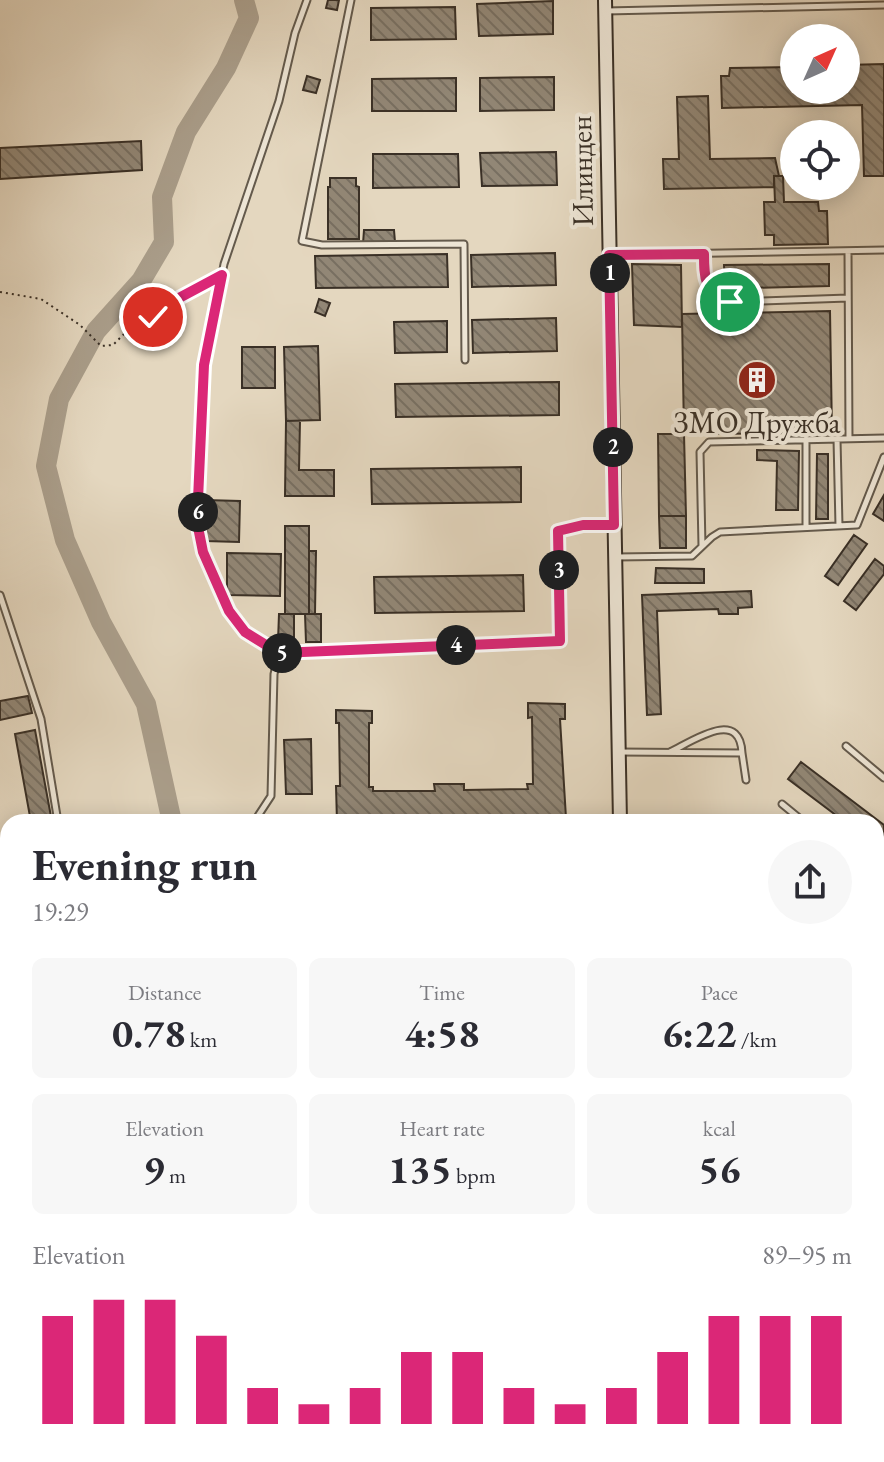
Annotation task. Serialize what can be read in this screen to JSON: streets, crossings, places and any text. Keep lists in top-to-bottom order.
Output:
{
  "streets": {
    "street": ["Илинден"]
  },
  "places": {
    "building": ["ЗМО Дружба"]
  },
  "north": "top right",
  "page": {
    "pins": [
      "1",
      "2",
      "6",
      "3",
      "4",
      "5"
    ],
    "heading": ["Evening run", "19:29"],
    "stats": [
      ["Distance", "0.78 km"],
      ["Time", "4:58"],
      ["Pace", "6:22 /km"],
      ["Elevation", "9 m"],
      ["Heart rate", "135 bpm"],
      ["kcal", "56"]
    ],
    "chart": ["Elevation", "89–95 m"]
  }
}
